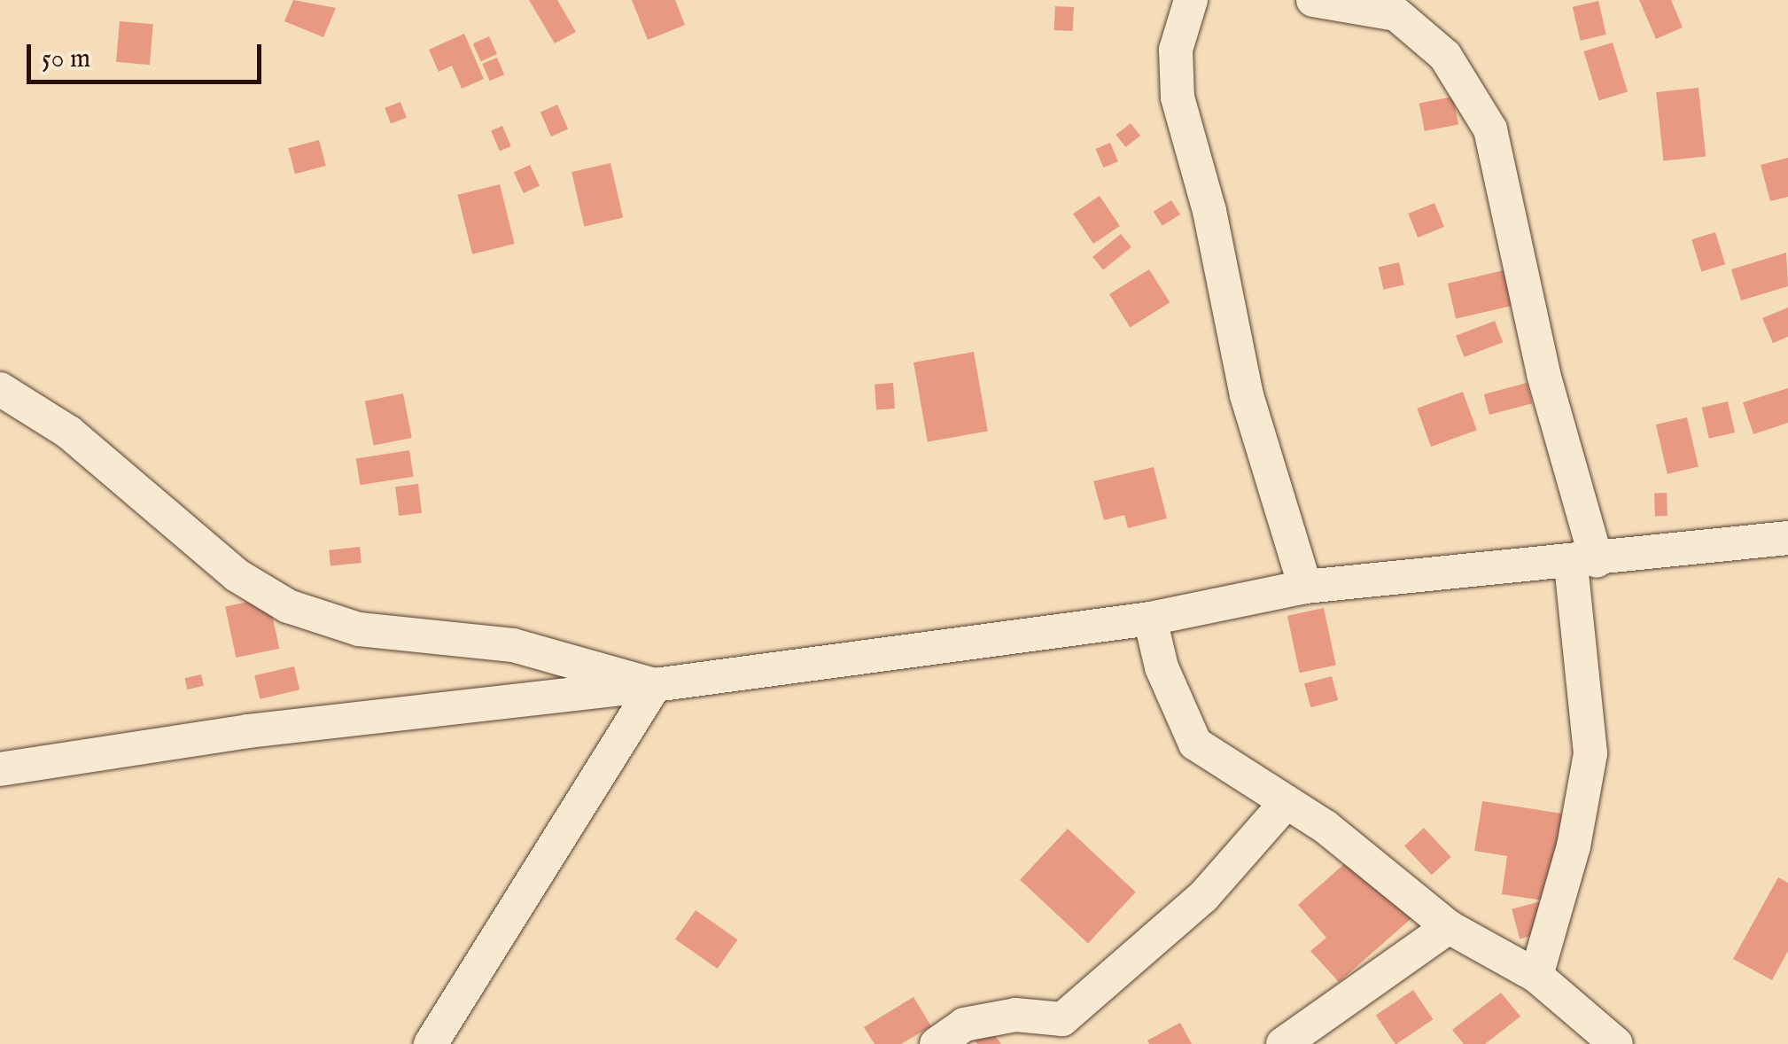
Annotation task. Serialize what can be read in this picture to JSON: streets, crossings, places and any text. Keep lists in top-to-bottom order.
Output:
{
  "scale_bar": "50 m"
}
